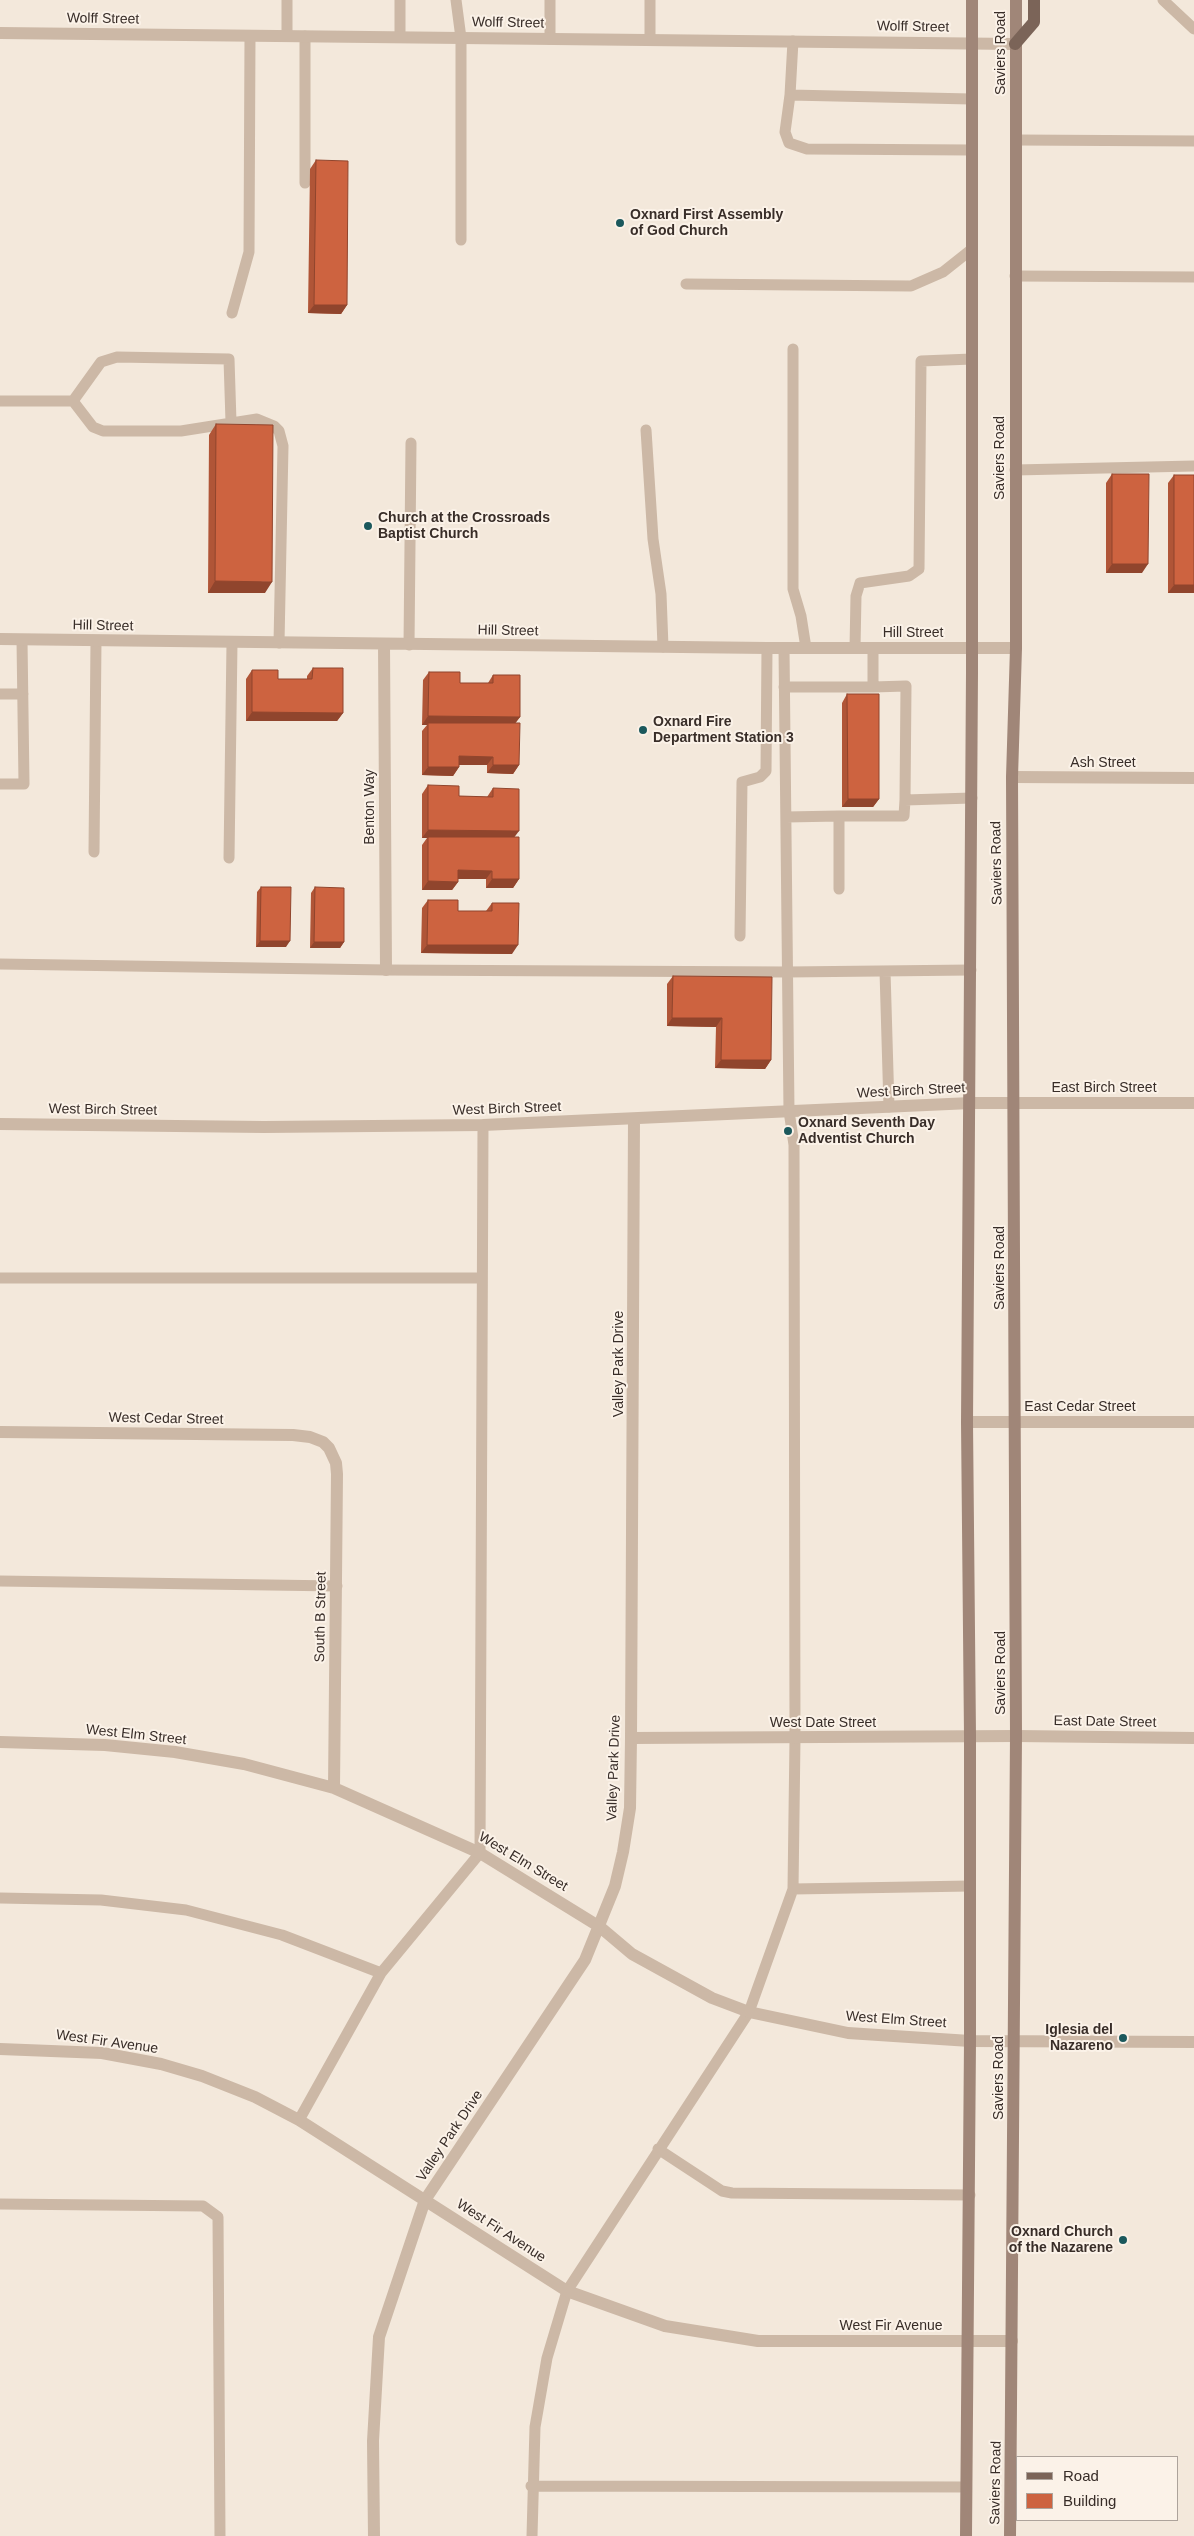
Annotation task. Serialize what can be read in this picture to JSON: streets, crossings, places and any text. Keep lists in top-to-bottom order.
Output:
{
  "streets": {
    "main road": ["Saviers Road"],
    "street": [
      "Wolff Street",
      "Hill Street",
      "Ash Street",
      "Benton Way",
      "East Birch Street",
      "West Birch Street",
      "Valley Park Drive",
      "East Cedar Street",
      "West Cedar Street",
      "South B Street",
      "East Date Street",
      "West Date Street",
      "West Elm Street",
      "West Fir Avenue"
    ]
  },
  "crossings": [
    ["Wolff Street", "Saviers Road"],
    ["Saviers Road", "Hill Street"],
    ["Saviers Road", "Ash Street"],
    ["Saviers Road", "East Birch Street"],
    ["Saviers Road", "West Birch Street"],
    ["Saviers Road", "East Cedar Street"],
    ["Saviers Road", "East Date Street"],
    ["Saviers Road", "West Date Street"],
    ["Saviers Road", "West Elm Street"],
    ["Saviers Road", "West Fir Avenue"],
    ["Hill Street", "Benton Way"],
    ["East Birch Street", "West Birch Street"],
    ["West Birch Street", "Valley Park Drive"],
    ["Valley Park Drive", "West Date Street"],
    ["Valley Park Drive", "West Elm Street"],
    ["Valley Park Drive", "West Fir Avenue"],
    ["West Cedar Street", "South B Street"],
    ["South B Street", "West Elm Street"],
    ["East Date Street", "West Date Street"]
  ],
  "places": [
    "Oxnard First Assembly of God Church",
    "Church at the Crossroads Baptist Church",
    "Oxnard Fire Department Station 3",
    "Oxnard Seventh Day Adventist Church",
    "Iglesia del Nazareno",
    "Oxnard Church of the Nazarene"
  ],
  "legend": ["Road", "Building"]
}
